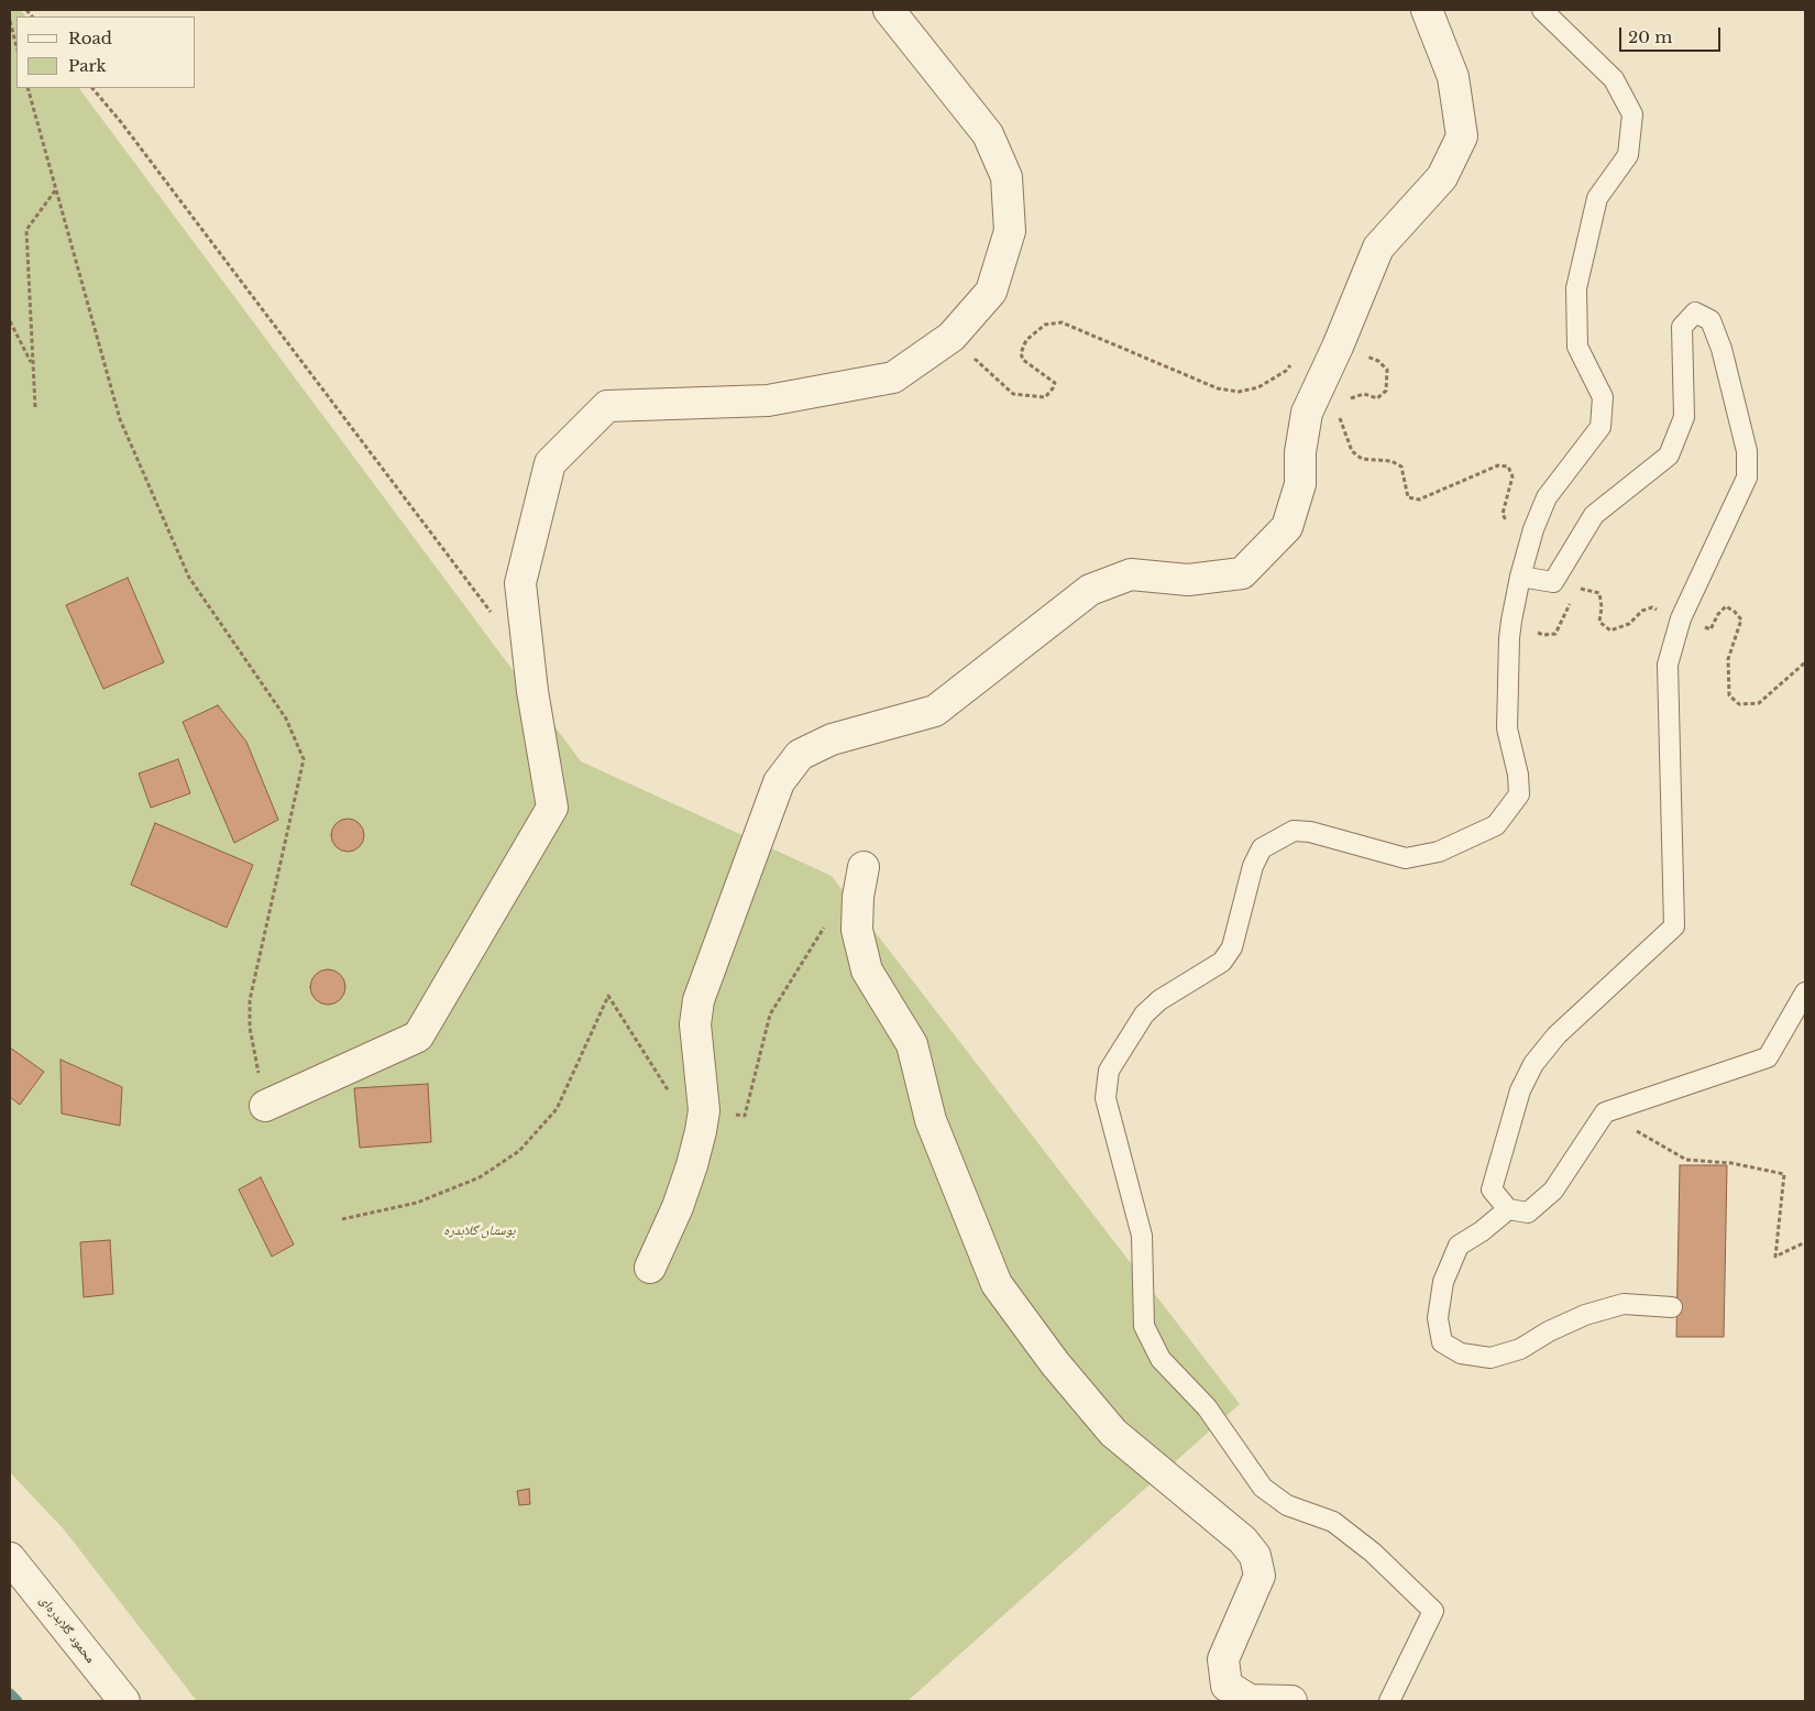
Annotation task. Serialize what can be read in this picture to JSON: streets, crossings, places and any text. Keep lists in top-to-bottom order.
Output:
{
  "streets": {
    "street": ["محمود گلابدره‌ای"]
  },
  "parks": ["بوستان گلابدره"],
  "legend": ["Road", "Park"],
  "scale_bar": "20 m"
}
